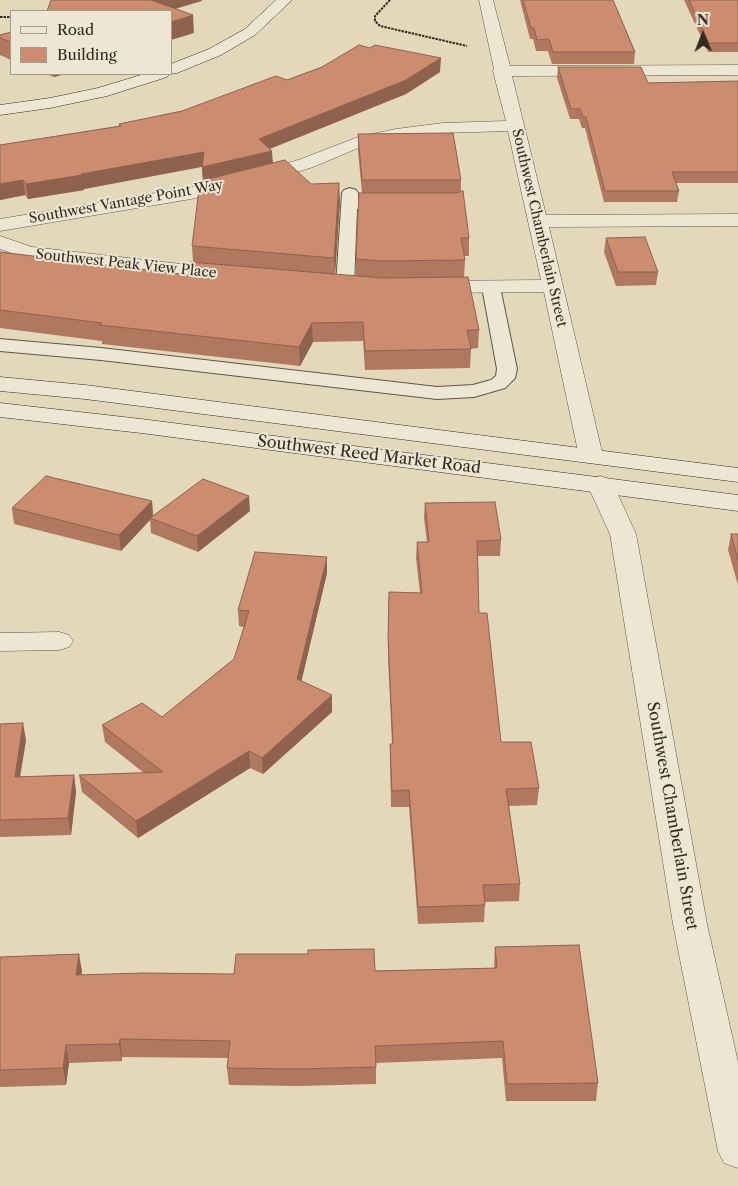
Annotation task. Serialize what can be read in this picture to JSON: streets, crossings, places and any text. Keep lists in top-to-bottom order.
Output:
{
  "streets": {
    "street": [
      "Southwest Vantage Point Way",
      "Southwest Chamberlain Street",
      "Southwest Peak View Place",
      "Southwest Reed Market Road"
    ]
  },
  "crossings": [
    ["Southwest Vantage Point Way", "Southwest Chamberlain Street"],
    ["Southwest Chamberlain Street", "Southwest Reed Market Road"]
  ],
  "legend": ["Road", "Building"],
  "north": "top"
}
